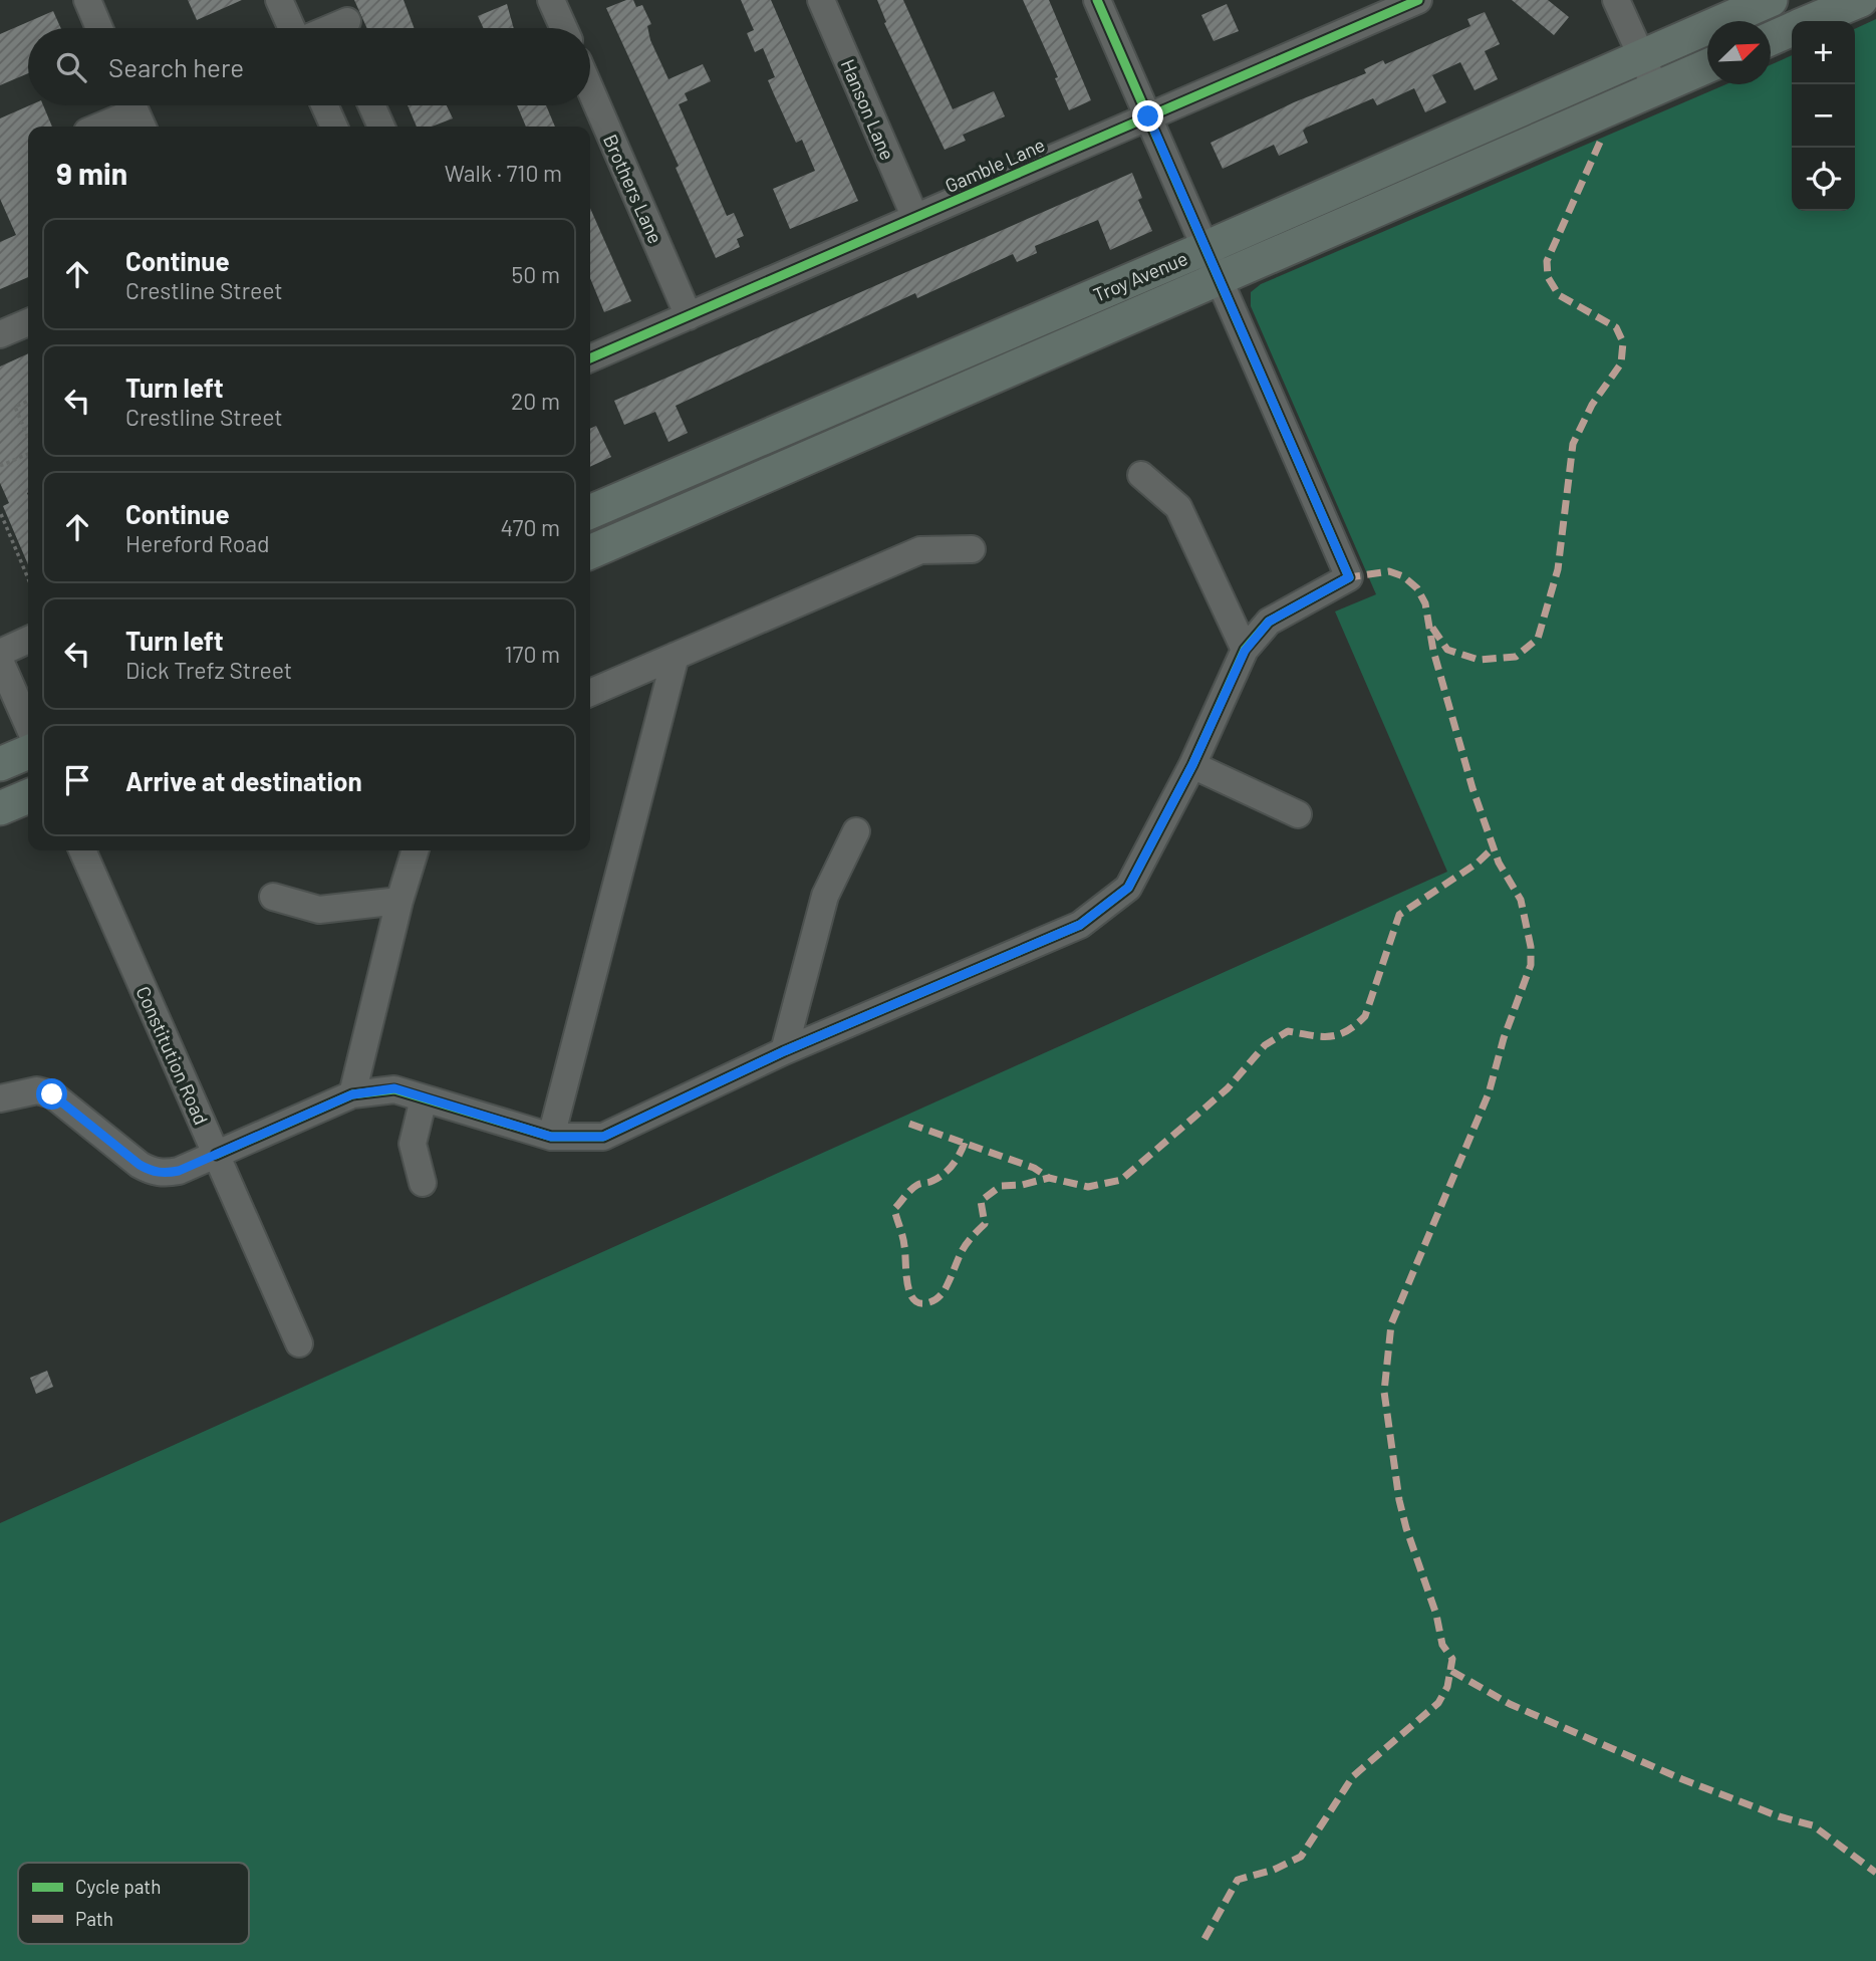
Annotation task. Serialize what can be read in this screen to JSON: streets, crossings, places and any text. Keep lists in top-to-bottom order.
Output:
{
  "streets": {
    "main road": ["Troy Avenue"],
    "street": [
      "Hanson Lane",
      "Gamble Lane",
      "Brothers Lane",
      "Constitution Road"
    ]
  },
  "crossings": [
    ["Hanson Lane", "Gamble Lane"],
    ["Gamble Lane", "Brothers Lane"]
  ],
  "legend": ["Cycle path", "Path"],
  "north": "top right",
  "page": {
    "map_buttons": ["+", "−"],
    "search": "Search here",
    "heading": ["9 min", "Walk · 710 m"],
    "list": [
      ["Continue", "Crestline Street", "50 m"],
      ["Turn left", "Crestline Street", "20 m"],
      ["Continue", "Hereford Road", "470 m"],
      ["Turn left", "Dick Trefz Street", "170 m"],
      "Arrive at destination"
    ]
  }
}
